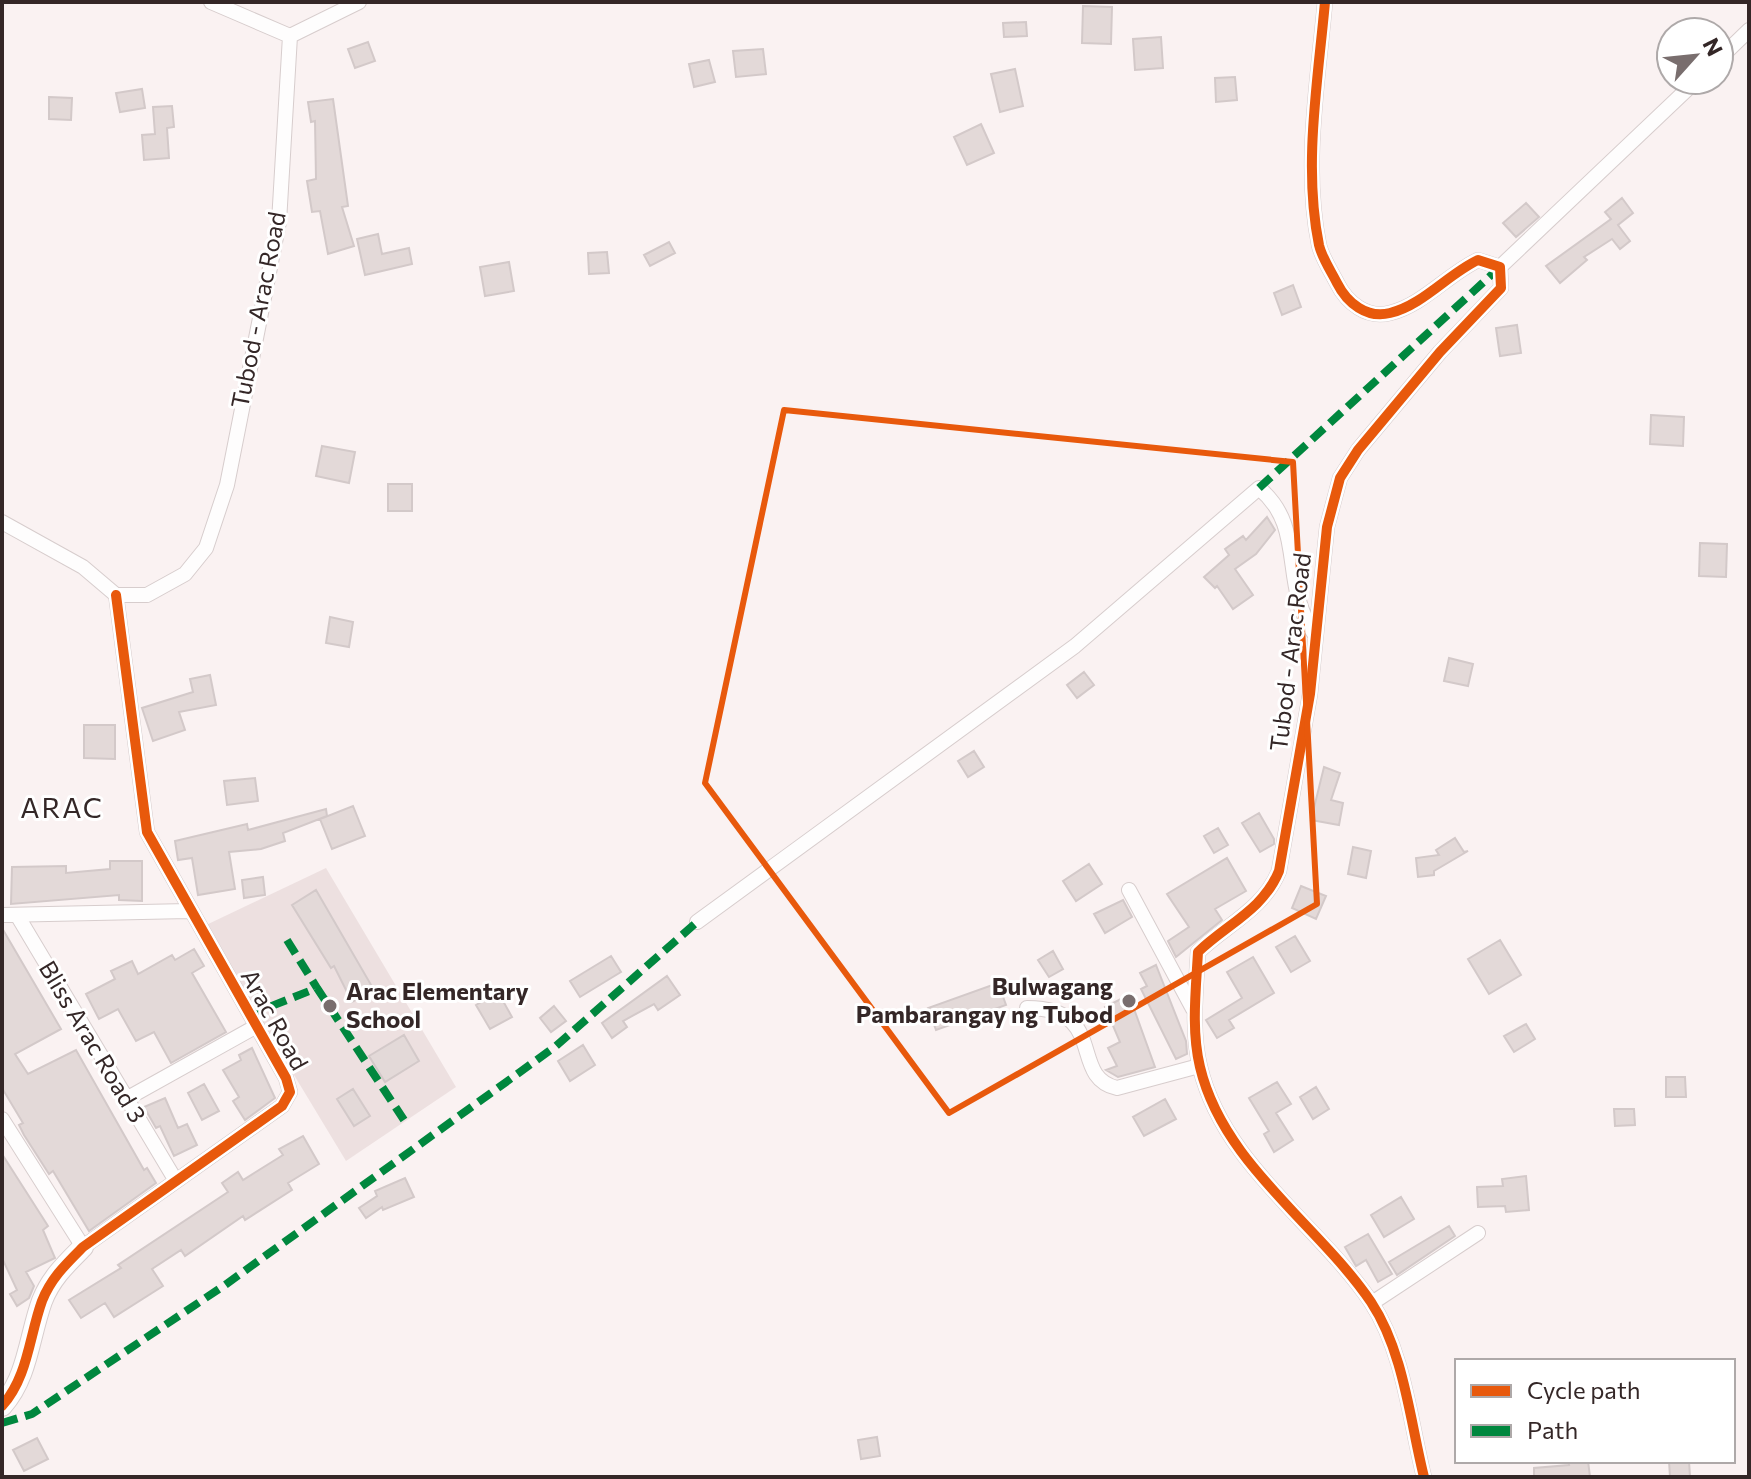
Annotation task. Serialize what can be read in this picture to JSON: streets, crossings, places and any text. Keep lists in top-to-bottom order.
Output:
{
  "streets": {
    "street": ["Tubod - Arac Road", "Arac Road", "Bliss Arac Road 3"]
  },
  "crossings": [
    ["Tubod - Arac Road", "Arac Road"],
    ["Arac Road", "Bliss Arac Road 3"]
  ],
  "districts": ["ARAC"],
  "places": ["Bulwagang Pambarangay ng Tubod", "Arac Elementary School"],
  "legend": ["Cycle path", "Path"],
  "north": "top right"
}
